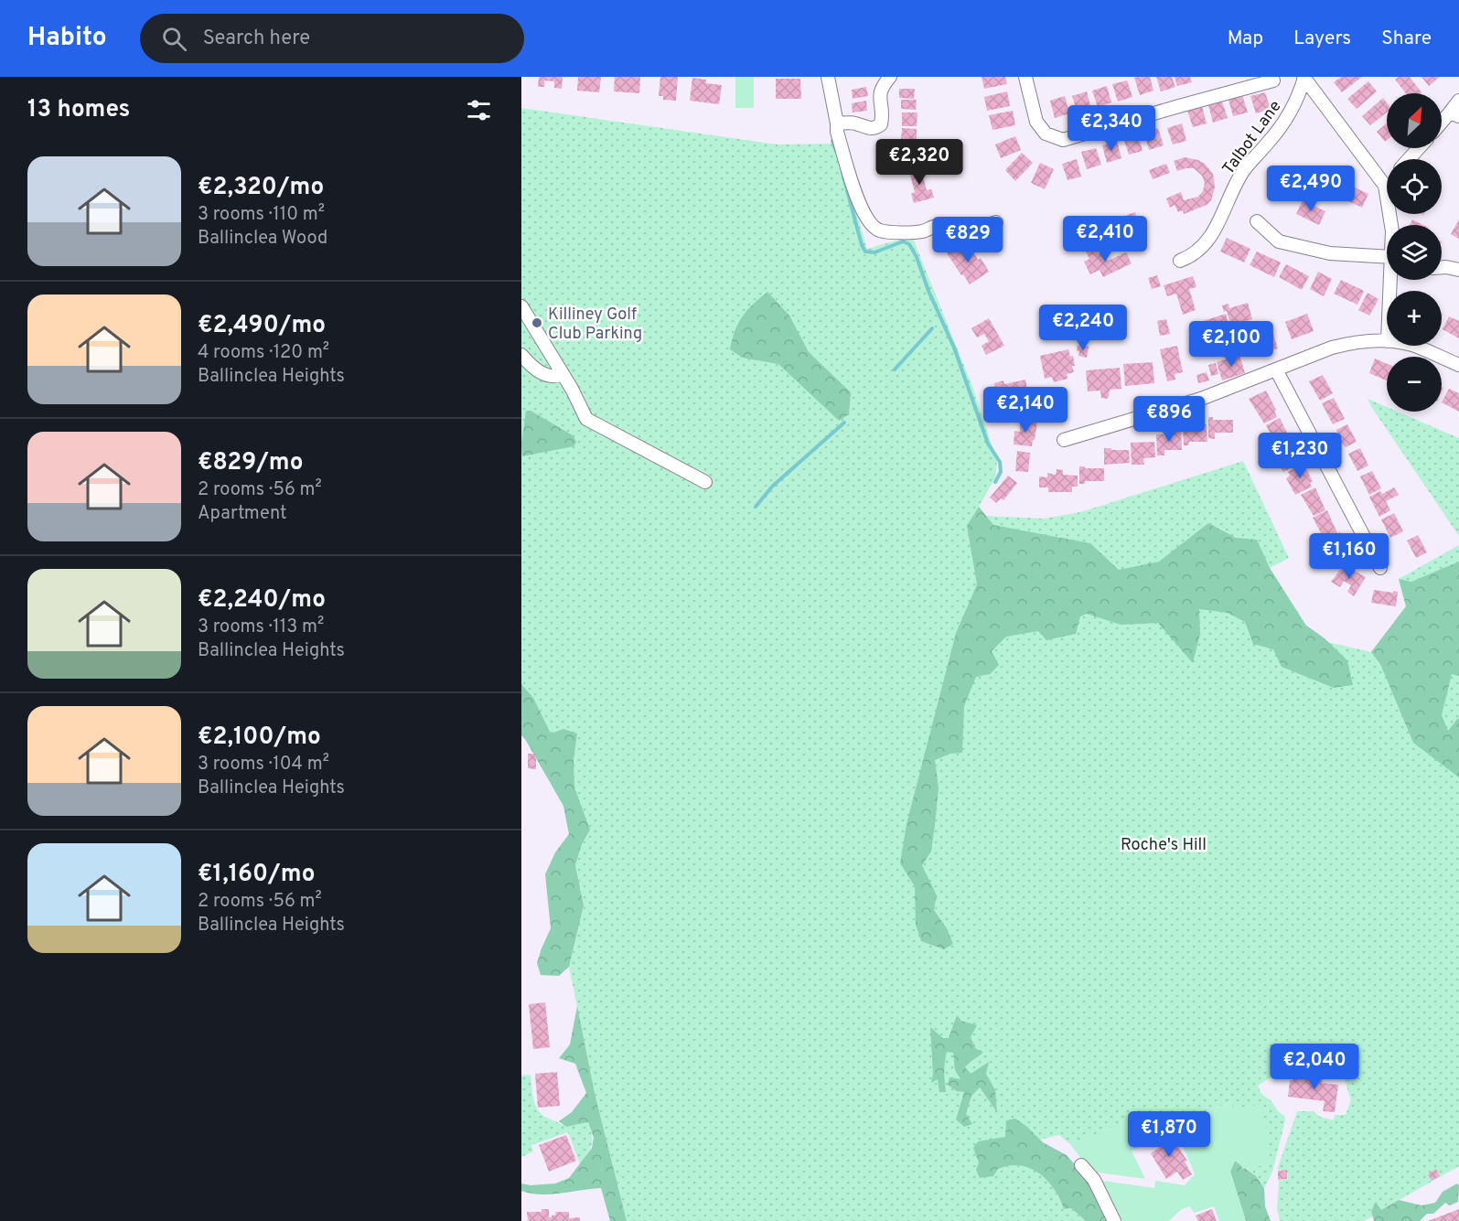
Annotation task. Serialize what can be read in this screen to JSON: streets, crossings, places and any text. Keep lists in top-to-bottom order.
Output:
{
  "streets": {
    "street": ["Talbot Lane"]
  },
  "parks": ["Roche's Hill"],
  "places": ["Killiney Golf Club Parking"],
  "north": "top right",
  "page": {
    "header": "Habito",
    "search": "Search here",
    "nav": ["Map", "Layers", "Share"],
    "heading": "13 homes",
    "map_buttons": ["+", "−"],
    "price": [
      "€2,340",
      "€2,320",
      "€2,490",
      "€2,410",
      "€829",
      "€2,240",
      "€2,100",
      "€2,140",
      "€896",
      "€1,230",
      "€1,160",
      "€2,040",
      "€1,870"
    ],
    "list": [
      {
        "name": "€2,320/mo",
        "note": "3 rooms · 110 m² · Ballinclea Wood"
      },
      {
        "name": "€2,490/mo",
        "note": "4 rooms · 120 m² · Ballinclea Heights"
      },
      {
        "name": "€829/mo",
        "note": "2 rooms · 56 m² · Apartment"
      },
      {
        "name": "€2,240/mo",
        "note": "3 rooms · 113 m² · Ballinclea Heights"
      },
      {
        "name": "€2,100/mo",
        "note": "3 rooms · 104 m² · Ballinclea Heights"
      },
      {
        "name": "€1,160/mo",
        "note": "2 rooms · 56 m² · Ballinclea Heights"
      }
    ]
  }
}
